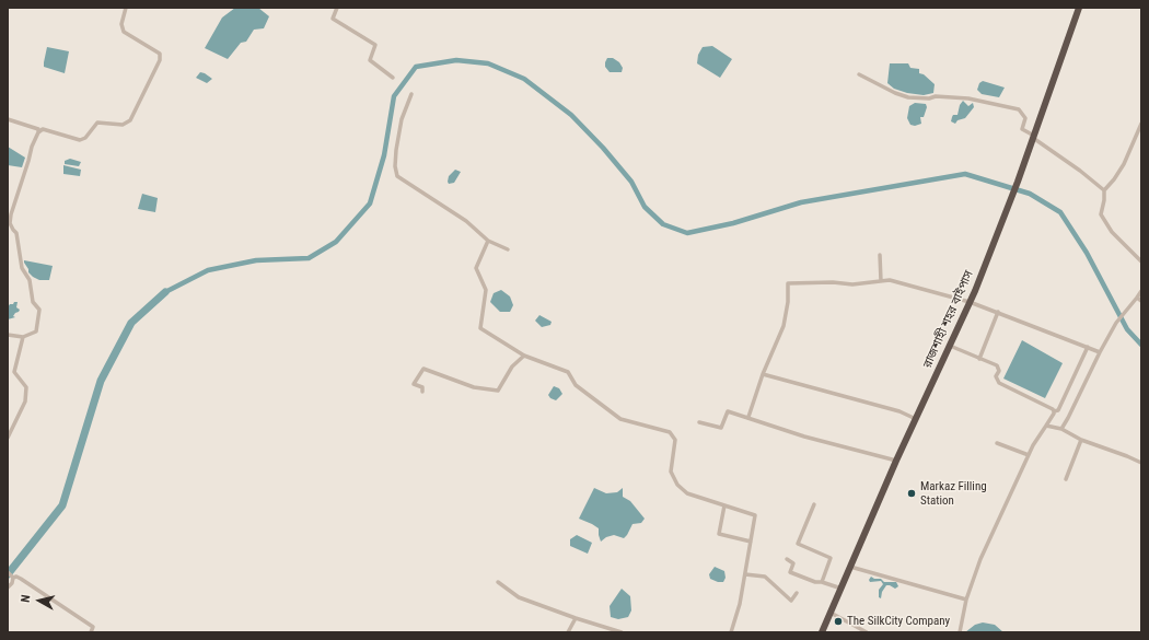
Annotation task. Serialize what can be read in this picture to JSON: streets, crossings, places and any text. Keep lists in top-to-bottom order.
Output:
{
  "streets": {
    "highway": ["রাজশাহী শহর বাইপাস"]
  },
  "places": ["Markaz Filling Station", "The SilkCity Company"],
  "north": "left"
}
